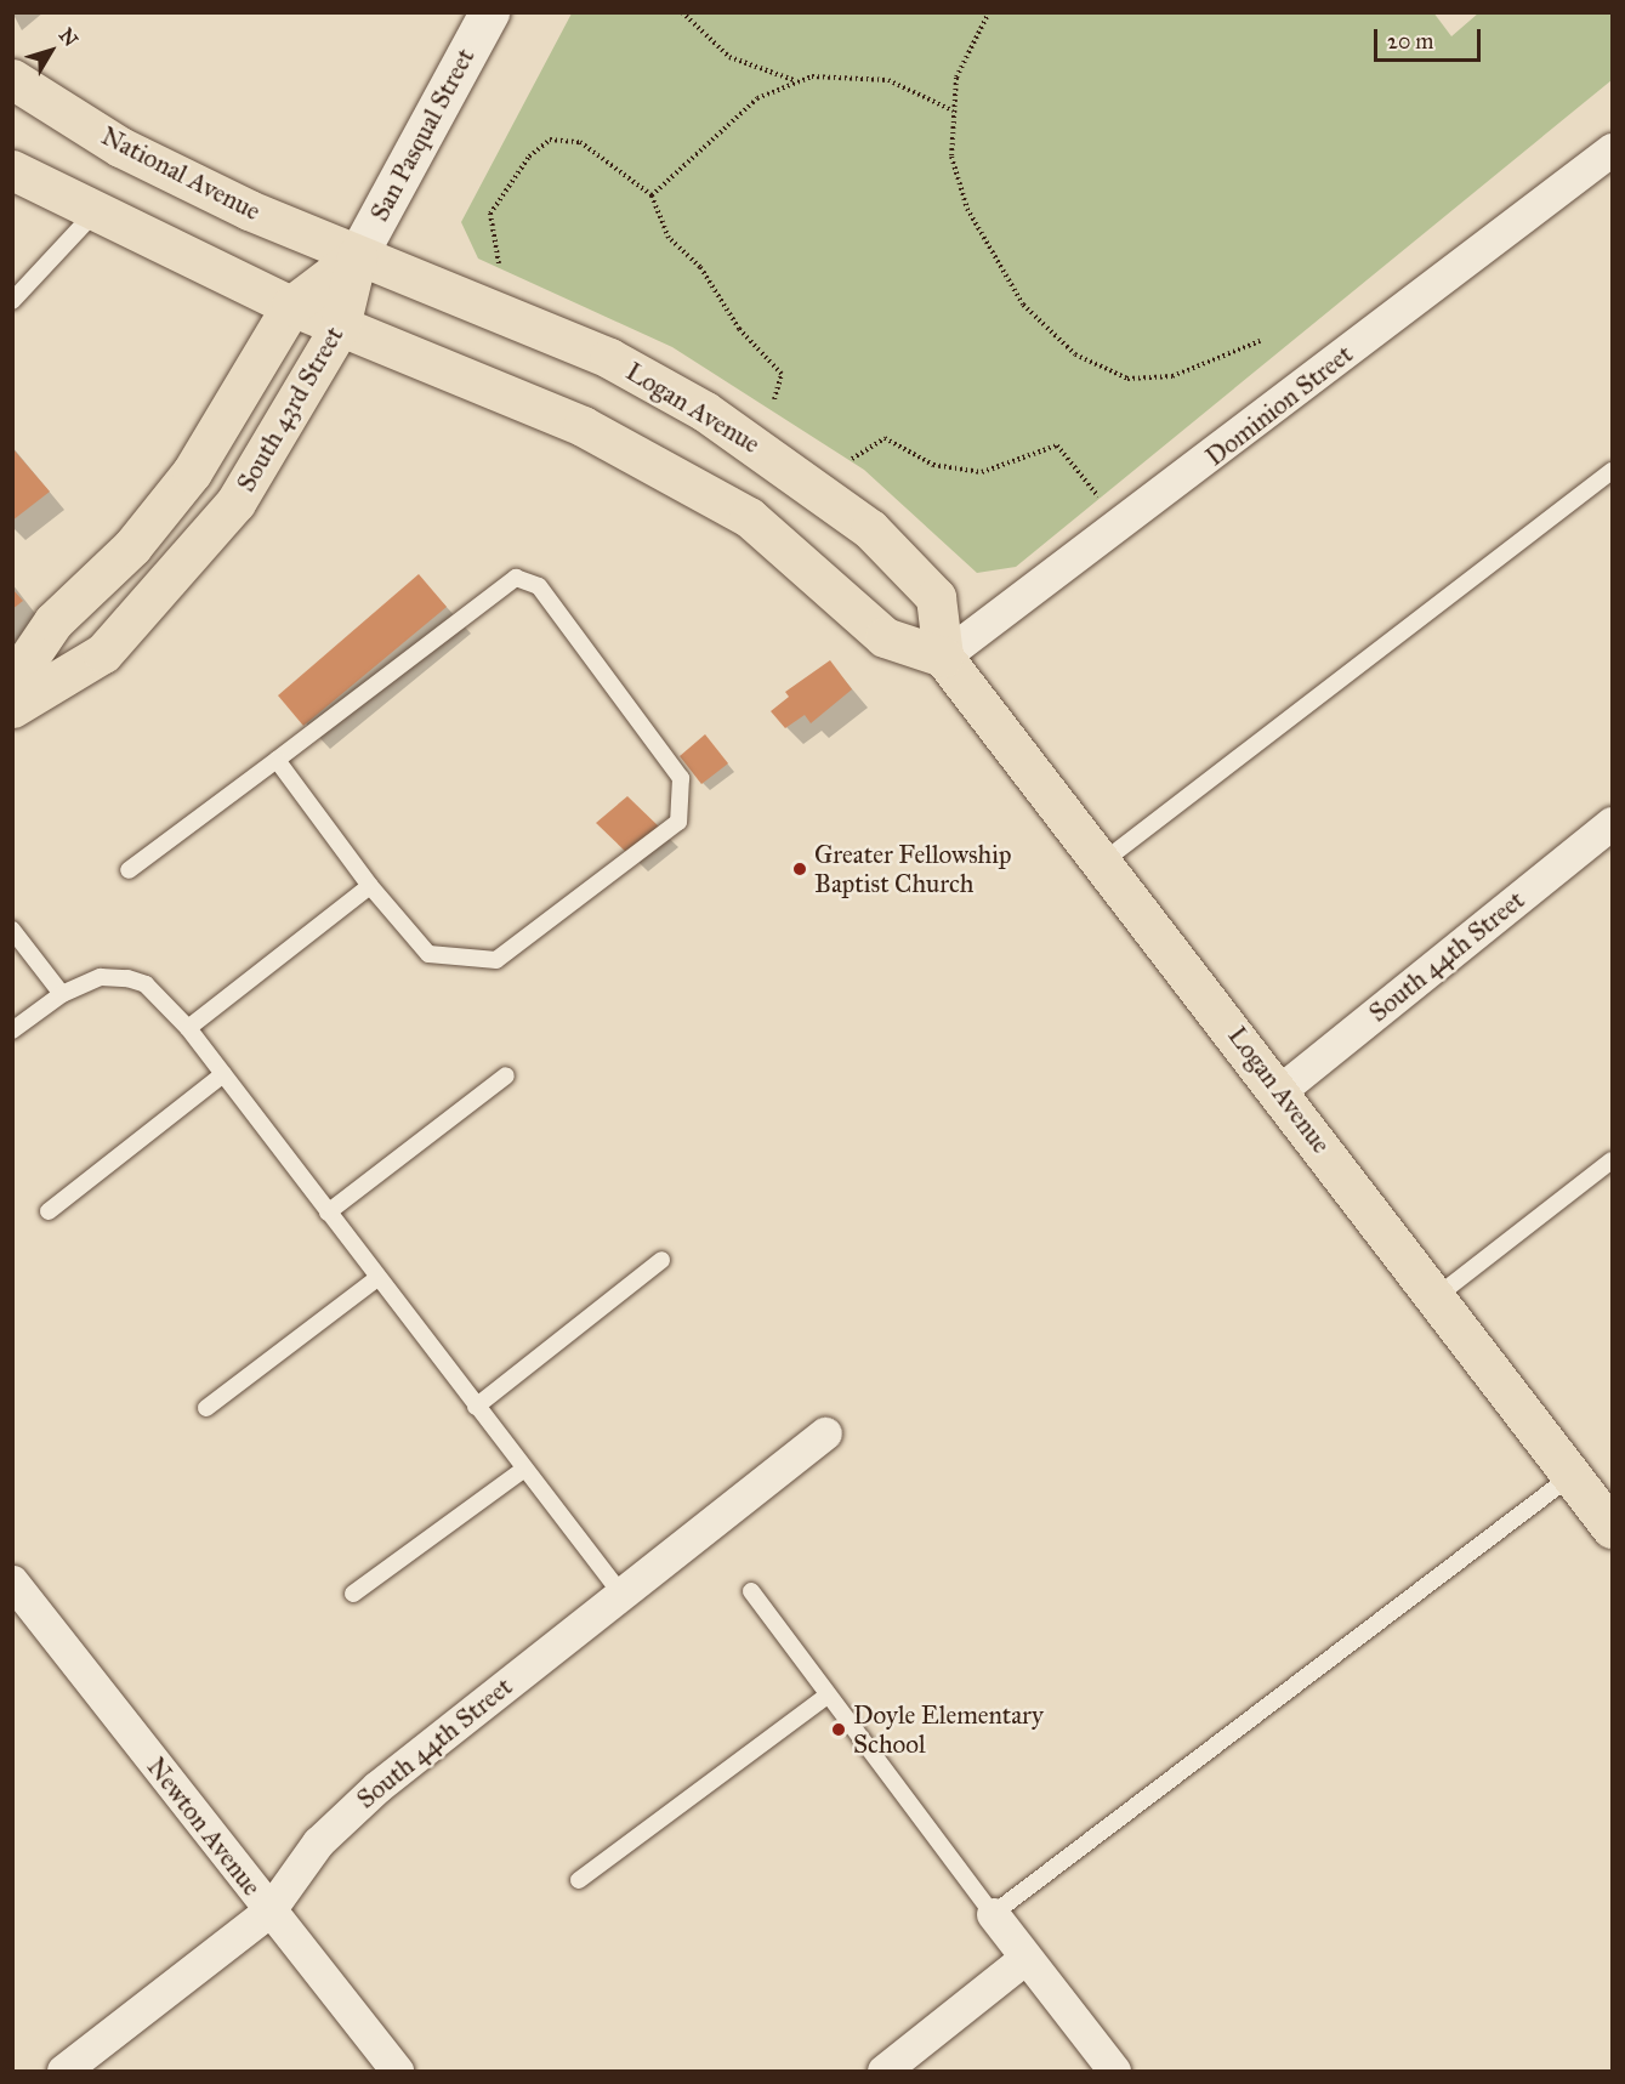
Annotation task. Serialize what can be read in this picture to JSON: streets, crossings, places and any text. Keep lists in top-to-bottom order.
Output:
{
  "streets": {
    "main road": [
      "San Pasqual Street",
      "National Avenue",
      "Logan Avenue",
      "South 43rd Street"
    ],
    "street": ["Dominion Street", "South 44th Street", "Newton Avenue"]
  },
  "crossings": [
    ["San Pasqual Street", "National Avenue"],
    ["San Pasqual Street", "Logan Avenue"],
    ["San Pasqual Street", "South 43rd Street"],
    ["National Avenue", "Logan Avenue"],
    ["National Avenue", "South 43rd Street"],
    ["Dominion Street", "Logan Avenue"],
    ["Logan Avenue", "South 43rd Street"],
    ["Logan Avenue", "South 44th Street"],
    ["South 44th Street", "Newton Avenue"]
  ],
  "places": ["Greater Fellowship Baptist Church", "Doyle Elementary School"],
  "scale_bar": "20 m",
  "north": "top right"
}
